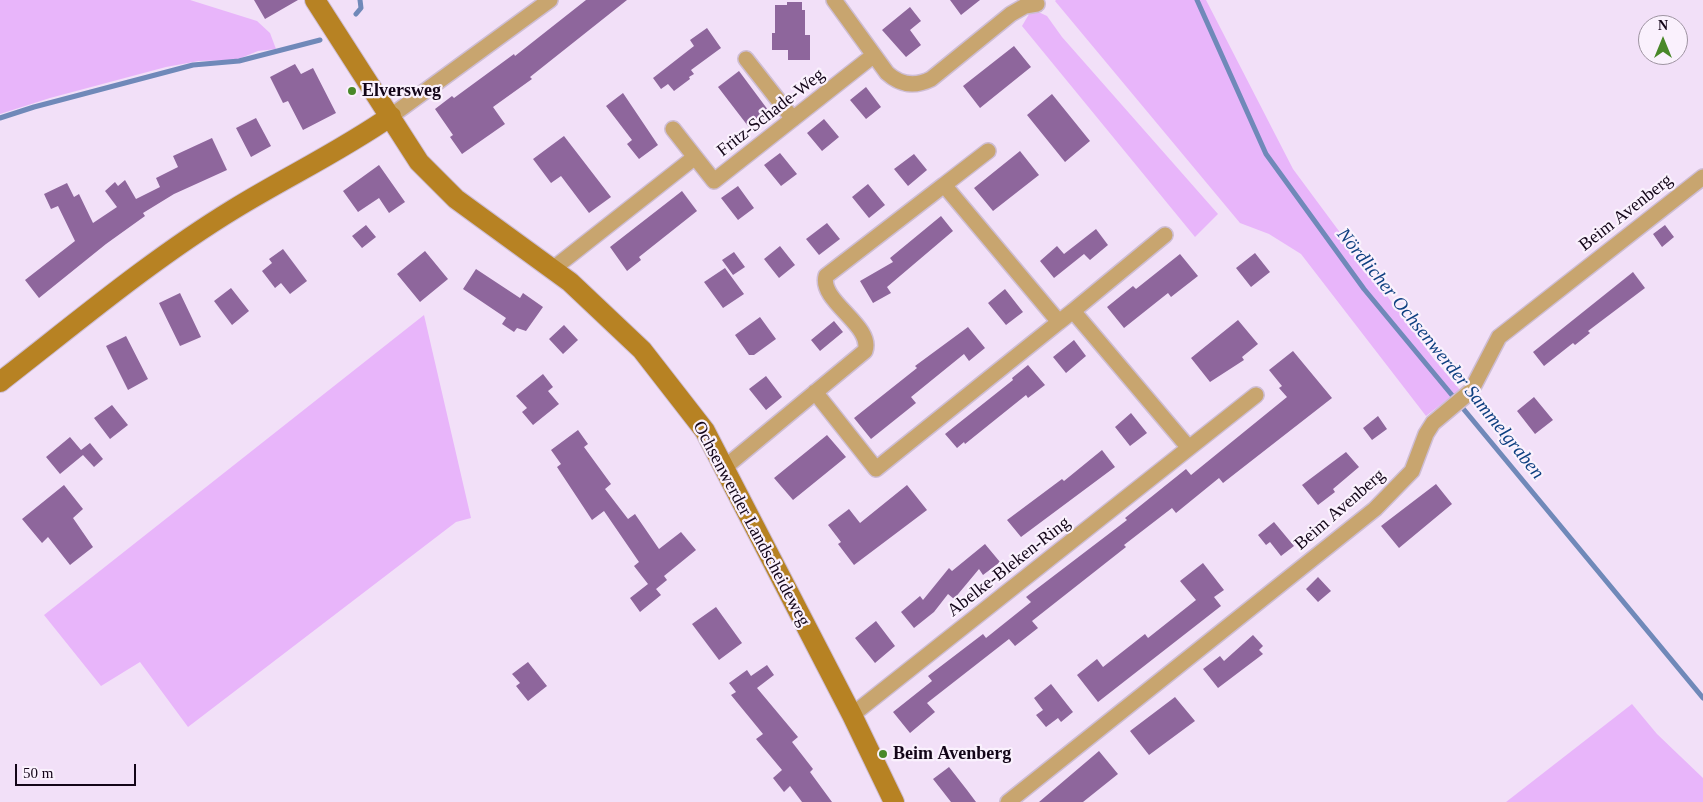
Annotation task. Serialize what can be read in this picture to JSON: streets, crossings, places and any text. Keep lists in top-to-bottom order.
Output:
{
  "streets": {
    "street": [
      "Fritz-Schade-Weg",
      "Beim Avenberg",
      "Ochsenwerder Landscheideweg",
      "Abelke-Bleken-Ring"
    ]
  },
  "crossings": [
    ["Fritz-Schade-Weg", "Ochsenwerder Landscheideweg"],
    ["Ochsenwerder Landscheideweg", "Abelke-Bleken-Ring"]
  ],
  "water": ["Nördlicher Ochsenwerder Sammelgraben"],
  "places": ["Elversweg", "Beim Avenberg"],
  "scale_bar": "50 m",
  "north": "top"
}
